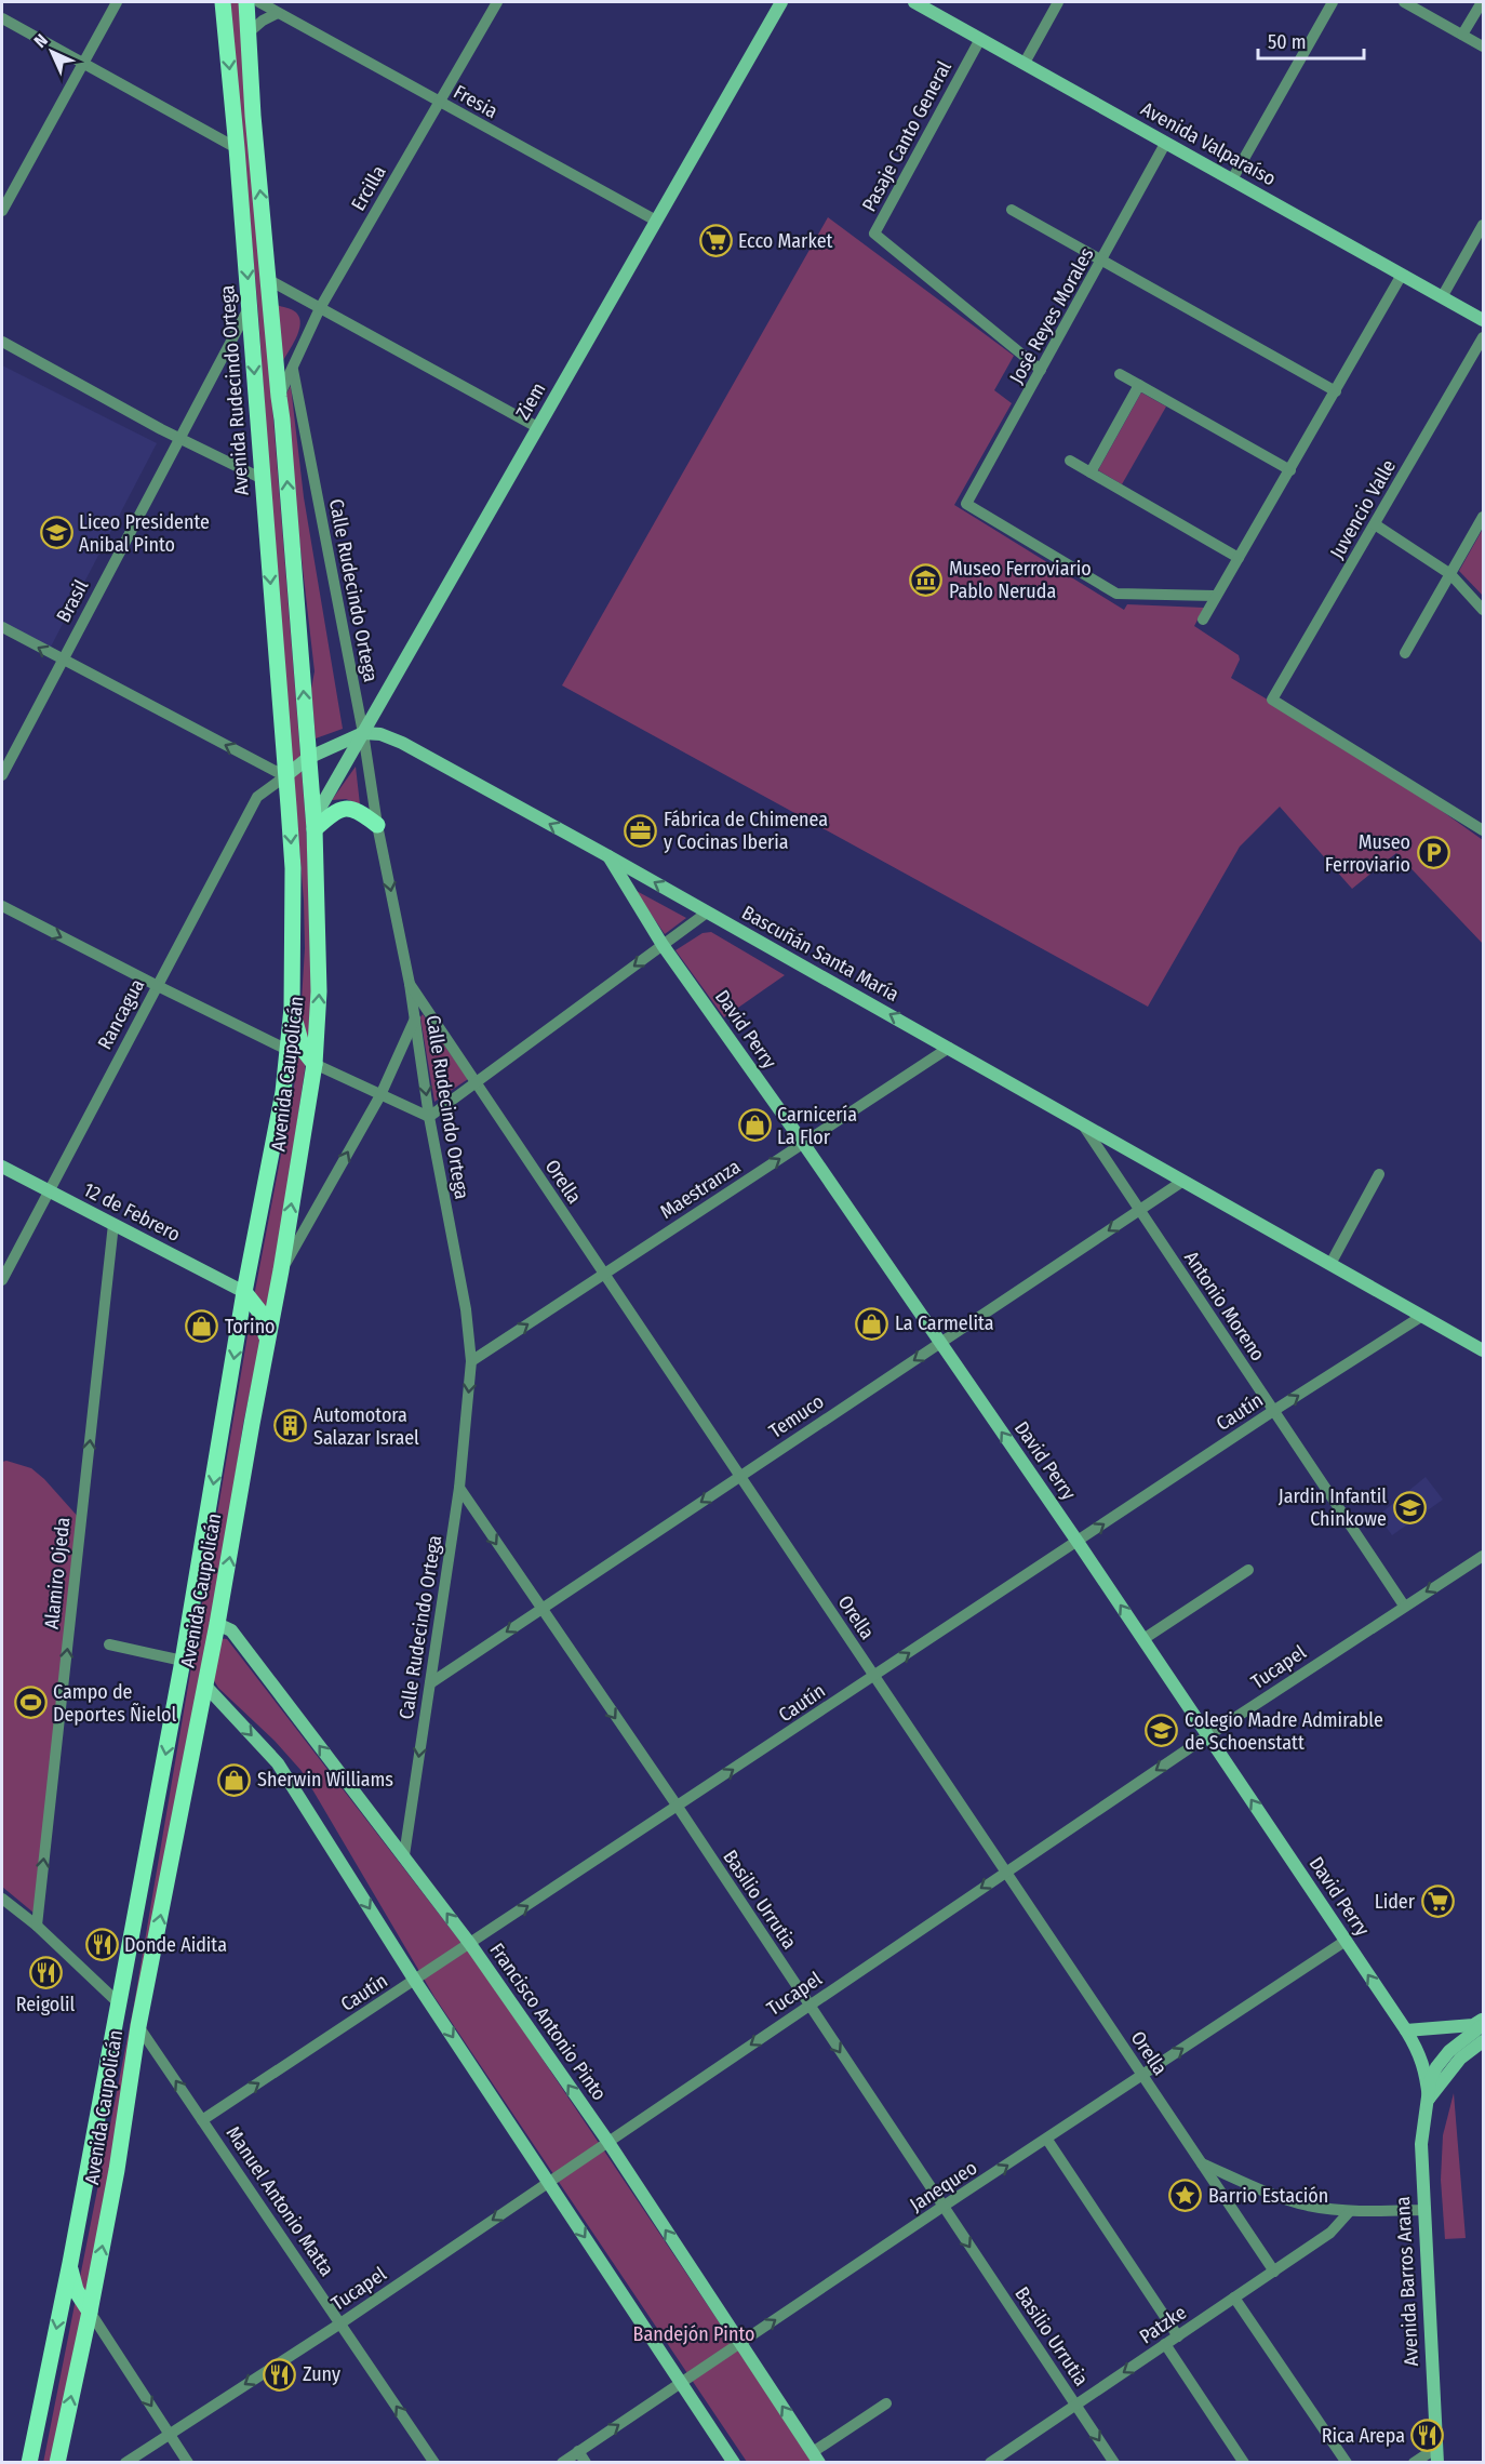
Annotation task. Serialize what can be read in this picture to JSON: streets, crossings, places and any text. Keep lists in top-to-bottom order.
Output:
{
  "streets": {
    "main road": ["Avenida Rudecindo Ortega", "Avenida Caupolicán"],
    "street": [
      "Fresia",
      "Pasaje Canto General",
      "Avenida Valparaíso",
      "Ercilla",
      "José Reyes Morales",
      "Ziem",
      "Juvencio Valle",
      "Calle Rudecindo Ortega",
      "Brasil",
      "Bascuñán Santa María",
      "Rancagua",
      "David Perry",
      "Orella",
      "Maestranza",
      "12 de Febrero",
      "Antonio Moreno",
      "Cautín",
      "Temuco",
      "Alamiro Ojeda",
      "Tucapel",
      "Basilio Urrutia",
      "Francisco Antonio Pinto",
      "Janequeo",
      "Manuel Antonio Matta",
      "Avenida Barros Arana",
      "Patzke"
    ]
  },
  "crossings": [
    ["Fresia", "Ercilla"],
    ["Fresia", "Ziem"],
    ["Pasaje Canto General", "Avenida Valparaíso"],
    ["Pasaje Canto General", "José Reyes Morales"],
    ["Avenida Valparaíso", "José Reyes Morales"],
    ["Ercilla", "Calle Rudecindo Ortega"],
    ["Avenida Rudecindo Ortega", "Brasil"],
    ["Avenida Rudecindo Ortega", "Rancagua"],
    ["Avenida Rudecindo Ortega", "Avenida Caupolicán"],
    ["Ziem", "Calle Rudecindo Ortega"],
    ["Ziem", "Bascuñán Santa María"],
    ["Ziem", "Avenida Caupolicán"],
    ["Calle Rudecindo Ortega", "Bascuñán Santa María"],
    ["Calle Rudecindo Ortega", "Orella"],
    ["Calle Rudecindo Ortega", "Maestranza"],
    ["Calle Rudecindo Ortega", "Temuco"],
    ["Calle Rudecindo Ortega", "Basilio Urrutia"],
    ["Calle Rudecindo Ortega", "Francisco Antonio Pinto"],
    ["Bascuñán Santa María", "David Perry"],
    ["Bascuñán Santa María", "Maestranza"],
    ["Bascuñán Santa María", "Antonio Moreno"],
    ["Bascuñán Santa María", "Cautín"],
    ["Bascuñán Santa María", "Temuco"],
    ["Rancagua", "Avenida Caupolicán"],
    ["Rancagua", "12 de Febrero"],
    ["David Perry", "Maestranza"],
    ["David Perry", "Cautín"],
    ["David Perry", "Temuco"],
    ["David Perry", "Tucapel"],
    ["David Perry", "Janequeo"],
    ["David Perry", "Avenida Barros Arana"],
    ["Avenida Caupolicán", "12 de Febrero"],
    ["Avenida Caupolicán", "Francisco Antonio Pinto"],
    ["Avenida Caupolicán", "Manuel Antonio Matta"],
    ["Orella", "Maestranza"],
    ["Orella", "Cautín"],
    ["Orella", "Temuco"],
    ["Orella", "Tucapel"],
    ["Orella", "Janequeo"],
    ["Orella", "Patzke"],
    ["12 de Febrero", "Alamiro Ojeda"],
    ["Antonio Moreno", "Cautín"],
    ["Antonio Moreno", "Temuco"],
    ["Antonio Moreno", "Tucapel"],
    ["Cautín", "Basilio Urrutia"],
    ["Cautín", "Francisco Antonio Pinto"],
    ["Cautín", "Manuel Antonio Matta"],
    ["Temuco", "Basilio Urrutia"],
    ["Tucapel", "Basilio Urrutia"],
    ["Tucapel", "Francisco Antonio Pinto"],
    ["Tucapel", "Manuel Antonio Matta"],
    ["Basilio Urrutia", "Janequeo"],
    ["Basilio Urrutia", "Patzke"],
    ["Francisco Antonio Pinto", "Janequeo"]
  ],
  "one_way": [
    "Calle Rudecindo Ortega",
    "Bascuñán Santa María",
    "David Perry",
    "Maestranza",
    "Cautín",
    "Temuco",
    "Alamiro Ojeda",
    "Tucapel",
    "Basilio Urrutia",
    "Janequeo",
    "Manuel Antonio Matta"
  ],
  "parks": ["Bandejón Pinto"],
  "places": {
    "supermarket": ["Ecco Market", "Lider"],
    "school or university": ["Liceo Presidente Anibal Pinto", "Jardin Infantil Chinkowe", "Colegio Madre Admirable de Schoenstatt"],
    "museum": ["Museo Ferroviario Pablo Neruda"],
    "office": ["Fábrica de Chimenea y Cocinas Iberia"],
    "parking": ["Museo Ferroviario"],
    "shop": [
      "Carnicería La Flor",
      "La Carmelita",
      "Torino",
      "Sherwin Williams"
    ],
    "building": ["Automotora Salazar Israel"],
    "sports": ["Campo de Deportes Ñielol"],
    "restaurant": [
      "Donde Aidita",
      "Reigolil",
      "Zuny",
      "Rica Arepa"
    ],
    "place": ["Barrio Estación"]
  },
  "scale_bar": "50 m",
  "north": "top left"
}
